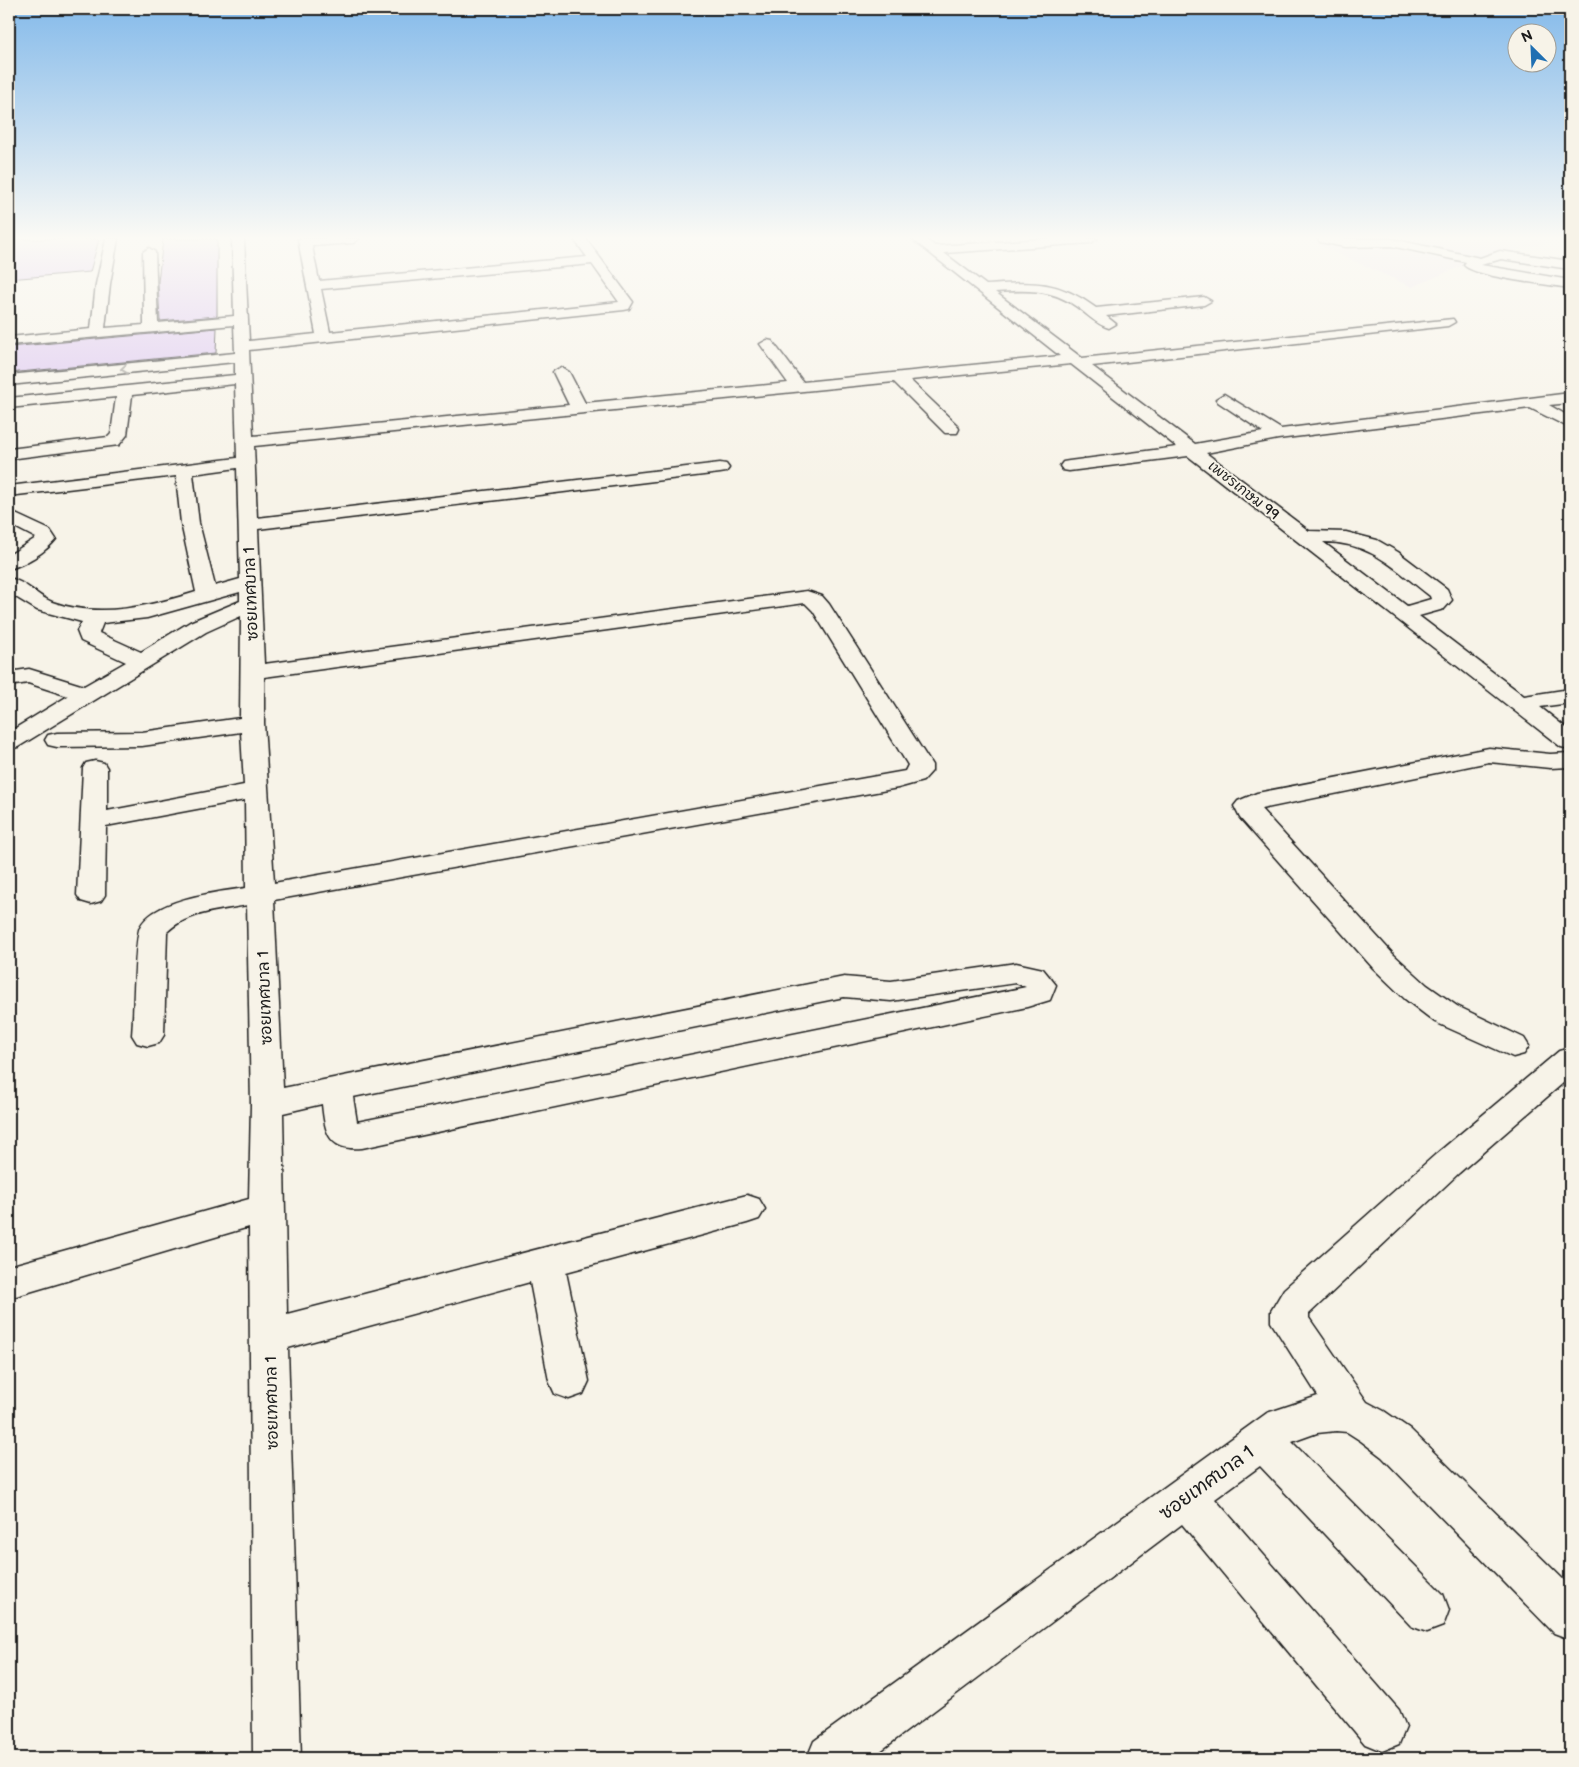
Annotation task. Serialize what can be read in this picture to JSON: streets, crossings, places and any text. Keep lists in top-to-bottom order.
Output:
{
  "streets": {
    "street": ["เพชรเกษม 99", "ซอยเทศบาล 1"]
  },
  "north": "top left"
}
